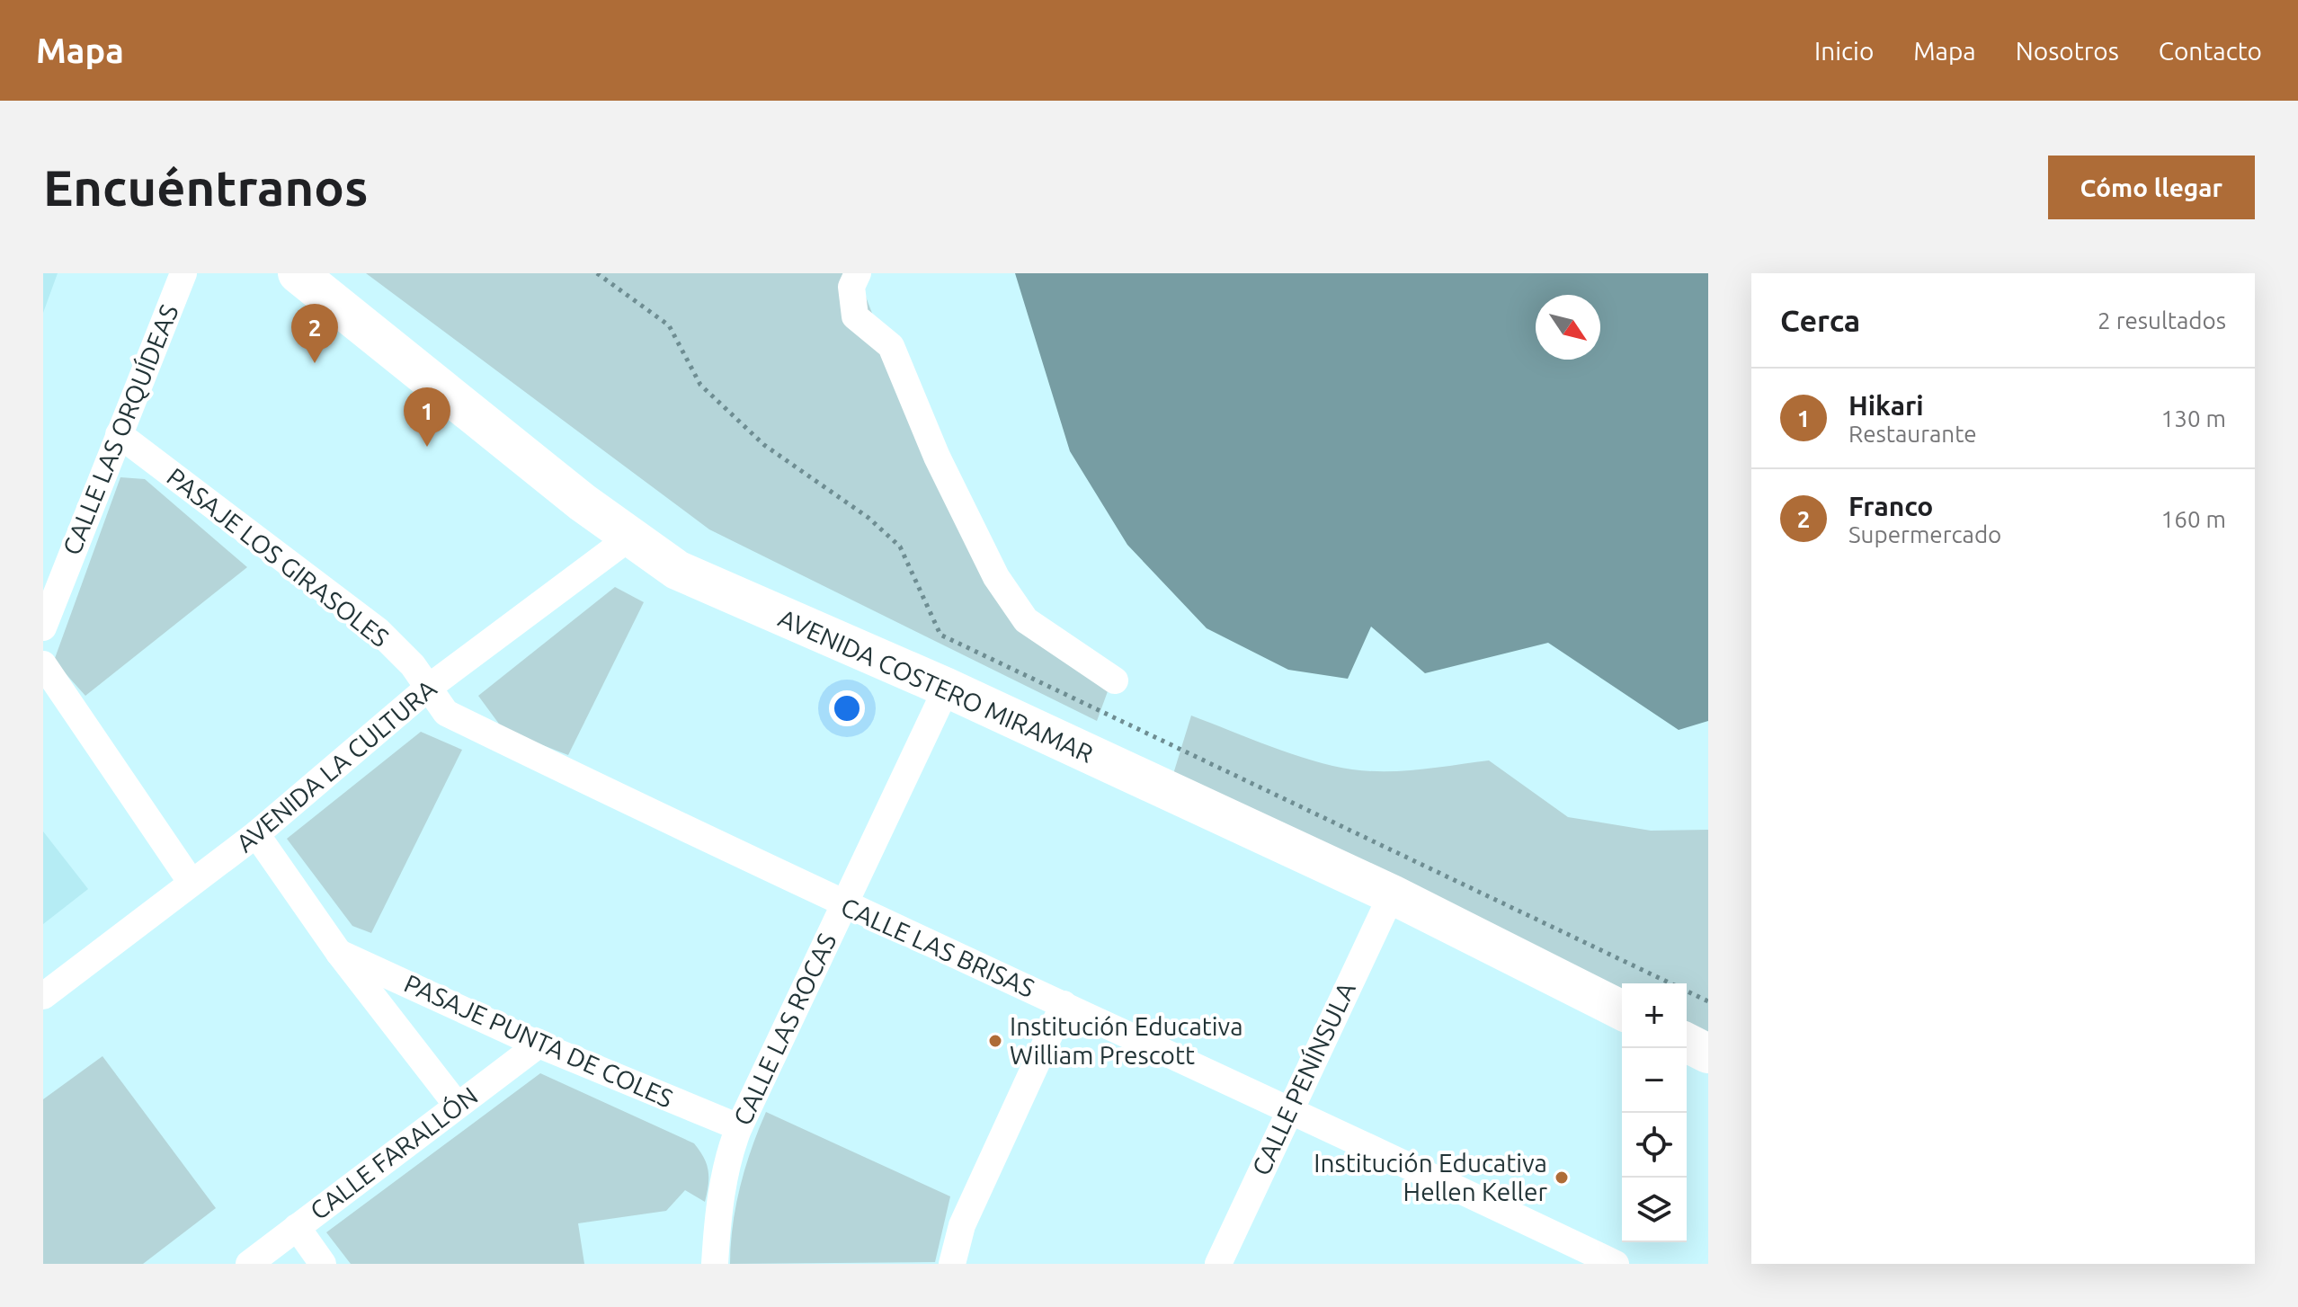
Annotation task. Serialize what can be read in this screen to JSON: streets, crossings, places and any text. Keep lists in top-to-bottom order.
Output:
{
  "streets": {
    "street": [
      "CALLE LAS ORQUÍDEAS",
      "PASAJE LOS GIRASOLES",
      "AVENIDA COSTERO MIRAMAR",
      "AVENIDA LA CULTURA",
      "CALLE LAS BRISAS",
      "CALLE LAS ROCAS",
      "PASAJE PUNTA DE COLES",
      "CALLE PENÍNSULA",
      "CALLE FARALLÓN"
    ]
  },
  "crossings": [
    ["CALLE LAS ORQUÍDEAS", "PASAJE LOS GIRASOLES"],
    ["PASAJE LOS GIRASOLES", "AVENIDA LA CULTURA"],
    ["PASAJE LOS GIRASOLES", "CALLE LAS BRISAS"],
    ["AVENIDA COSTERO MIRAMAR", "AVENIDA LA CULTURA"],
    ["AVENIDA COSTERO MIRAMAR", "CALLE LAS ROCAS"],
    ["AVENIDA COSTERO MIRAMAR", "CALLE PENÍNSULA"],
    ["AVENIDA LA CULTURA", "CALLE LAS BRISAS"],
    ["AVENIDA LA CULTURA", "PASAJE PUNTA DE COLES"],
    ["CALLE LAS BRISAS", "CALLE LAS ROCAS"],
    ["CALLE LAS BRISAS", "CALLE PENÍNSULA"],
    ["CALLE LAS ROCAS", "PASAJE PUNTA DE COLES"],
    ["PASAJE PUNTA DE COLES", "CALLE FARALLÓN"]
  ],
  "places": ["Institución Educativa William Prescott", "Institución Educativa Hellen Keller"],
  "north": "bottom right",
  "page": {
    "header": "Mapa",
    "nav": [
      "Inicio",
      "Mapa",
      "Nosotros",
      "Contacto"
    ],
    "buttons": "Cómo llegar",
    "title": "Encuéntranos",
    "heading": ["Cerca", "2 resultados"],
    "pins": ["2", "1"],
    "list": [
      {
        "mark": "1",
        "name": "Hikari",
        "note": "Restaurante",
        "value": "130 m"
      },
      {
        "mark": "2",
        "name": "Franco",
        "note": "Supermercado",
        "value": "160 m"
      }
    ],
    "map_buttons": ["+", "−"]
  }
}
